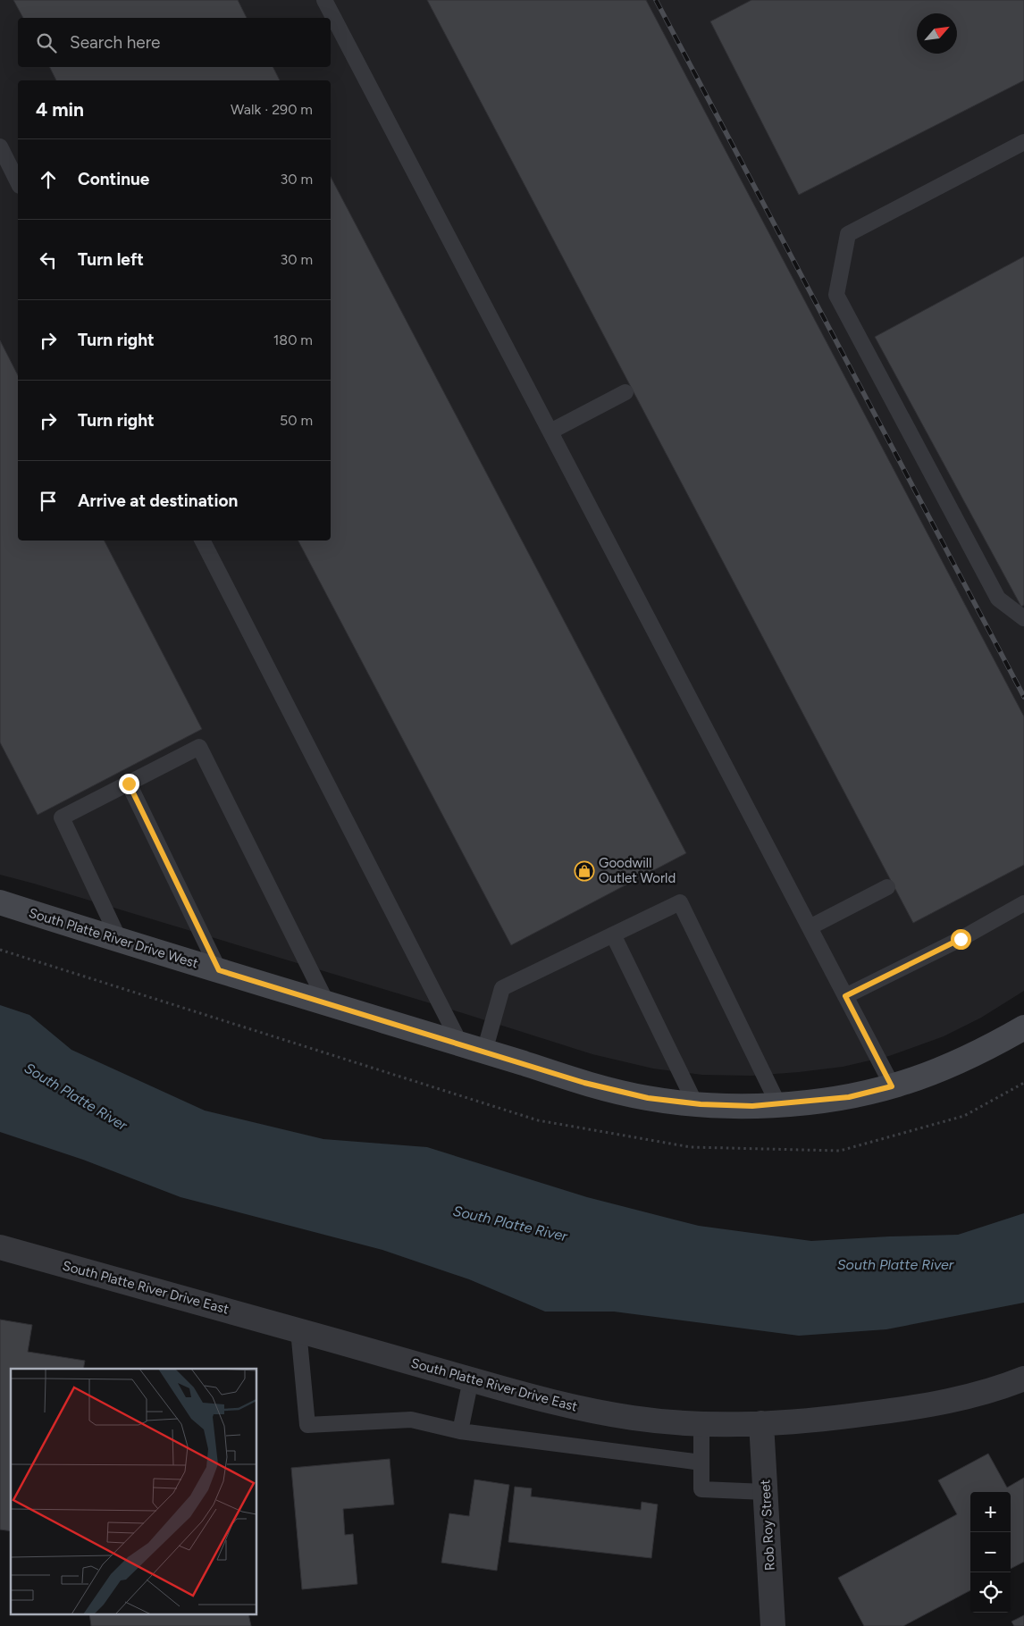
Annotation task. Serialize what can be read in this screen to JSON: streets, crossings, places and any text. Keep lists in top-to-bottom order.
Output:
{
  "streets": {
    "street": ["South Platte River Drive West", "South Platte River Drive East", "Rob Roy Street"]
  },
  "crossings": [
    ["South Platte River Drive East", "Rob Roy Street"]
  ],
  "water": ["South Platte River"],
  "places": {
    "shop": ["Goodwill Outlet World"]
  },
  "north": "top right",
  "page": {
    "search": "Search here",
    "heading": ["4 min", "Walk · 290 m"],
    "list": [
      ["Continue", "30 m"],
      ["Turn left", "30 m"],
      ["Turn right", "180 m"],
      ["Turn right", "50 m"],
      "Arrive at destination"
    ],
    "map_buttons": ["+", "−"]
  }
}
